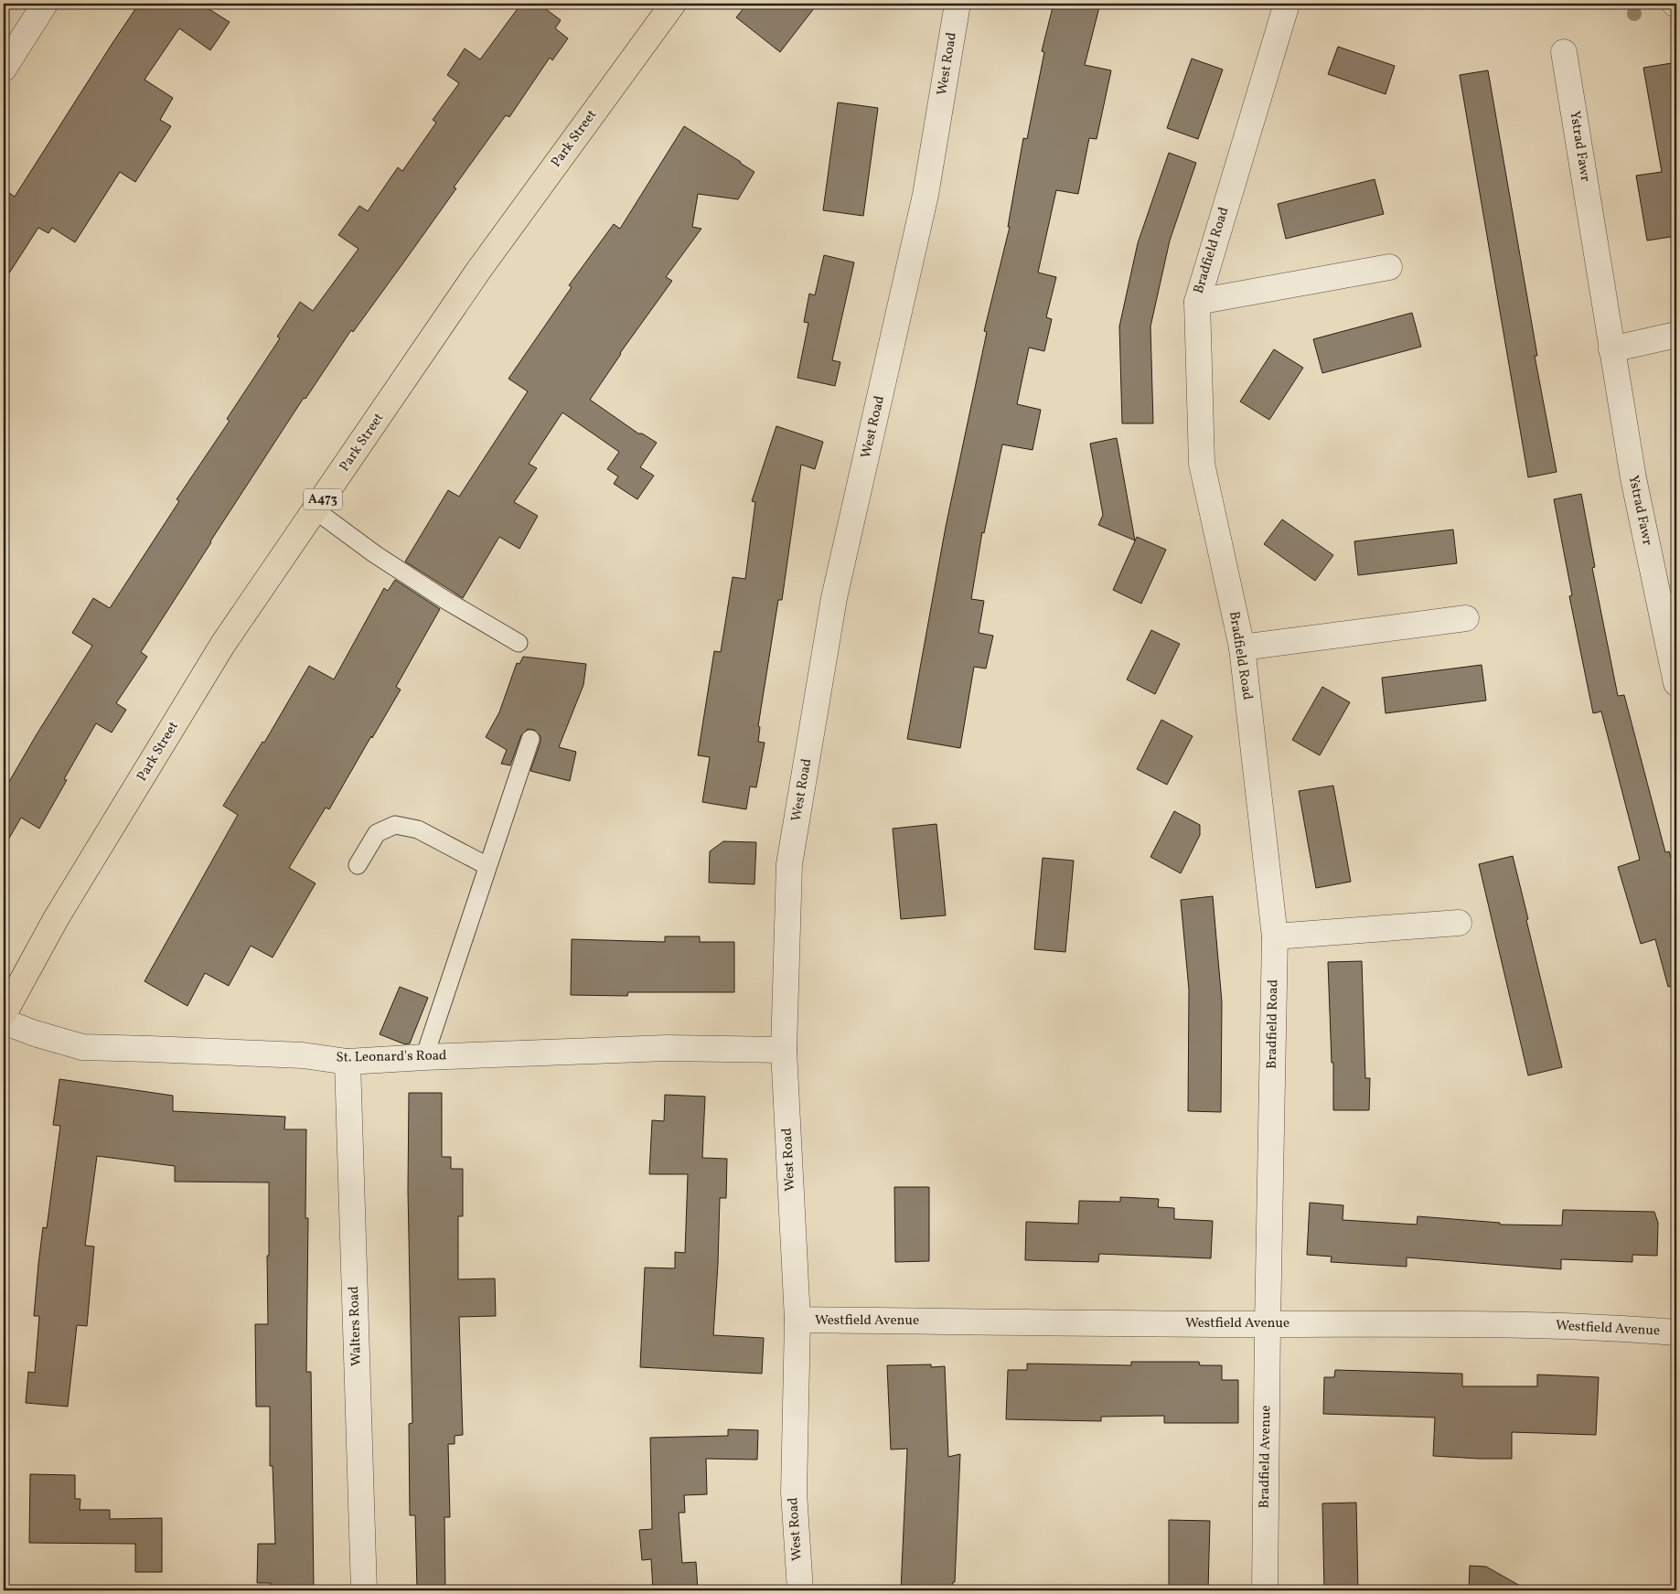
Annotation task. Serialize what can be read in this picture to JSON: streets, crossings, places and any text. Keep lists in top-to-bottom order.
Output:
{
  "streets": {
    "main road": ["Park Street", "A473"],
    "street": [
      "West Road",
      "Ystrad Fawr",
      "Bradfield Road",
      "St. Leonard's Road",
      "Westfield Avenue",
      "Walters Road",
      "Bradfield Avenue"
    ]
  },
  "crossings": [
    ["West Road", "St. Leonard's Road"],
    ["West Road", "Westfield Avenue"],
    ["Bradfield Road", "Westfield Avenue"],
    ["Bradfield Road", "Bradfield Avenue"],
    ["St. Leonard's Road", "Walters Road"],
    ["Westfield Avenue", "Bradfield Avenue"]
  ]
}
